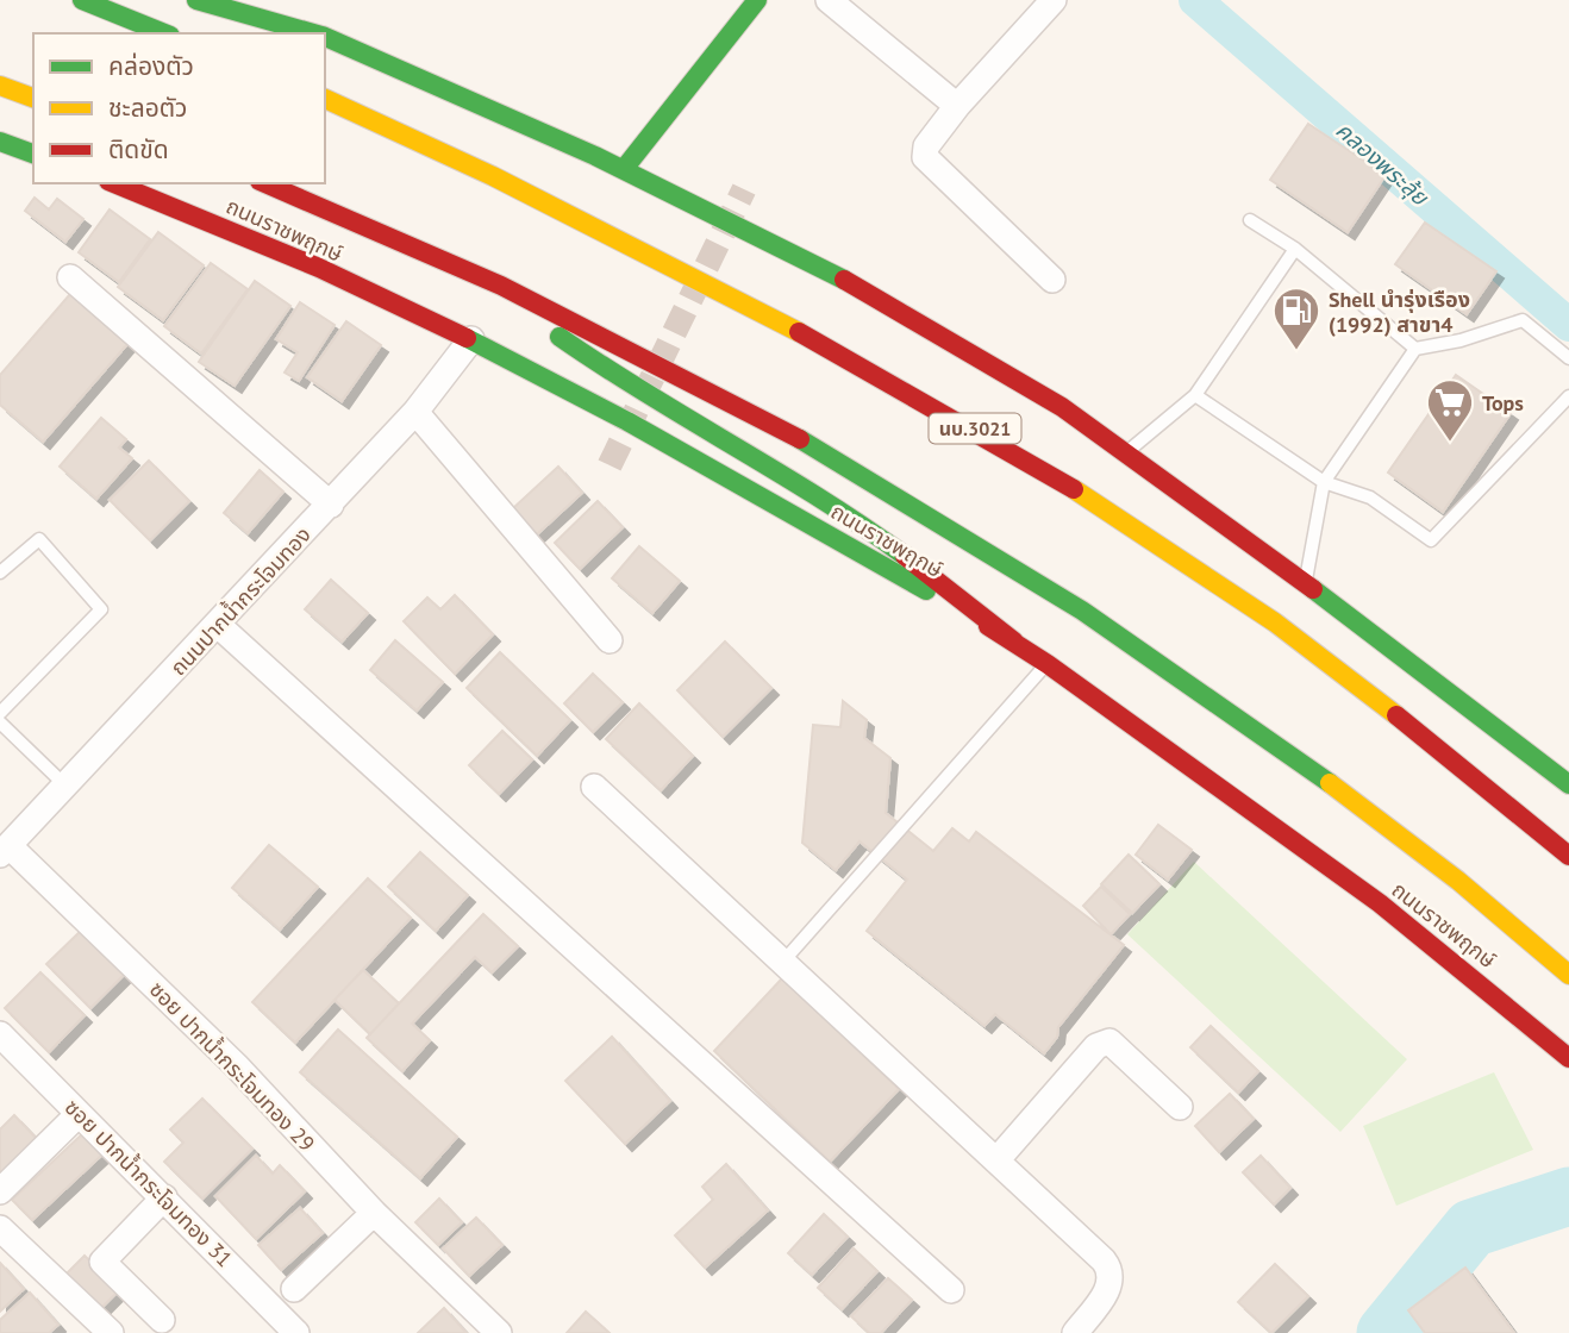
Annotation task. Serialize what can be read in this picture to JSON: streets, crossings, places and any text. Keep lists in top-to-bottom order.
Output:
{
  "streets": {
    "main road": ["ถนนราชพฤกษ์", "นบ.3021"],
    "street": ["ถนนปากน้ำกระโจมทอง", "ซอย ปากน้ำกระโจมทอง 29", "ซอย ปากน้ำกระโจมทอง 31"]
  },
  "crossings": [
    ["ถนนราชพฤกษ์", "ถนนปากน้ำกระโจมทอง"],
    ["ถนนปากน้ำกระโจมทอง", "ซอย ปากน้ำกระโจมทอง 29"]
  ],
  "water": ["คลองพระลุ้ย"],
  "places": {
    "fuel station": ["Shell นำรุ่งเรือง (1992) สาขา4"],
    "supermarket": ["Tops"]
  },
  "legend": ["คล่องตัว", "ชะลอตัว", "ติดขัด"]
}
